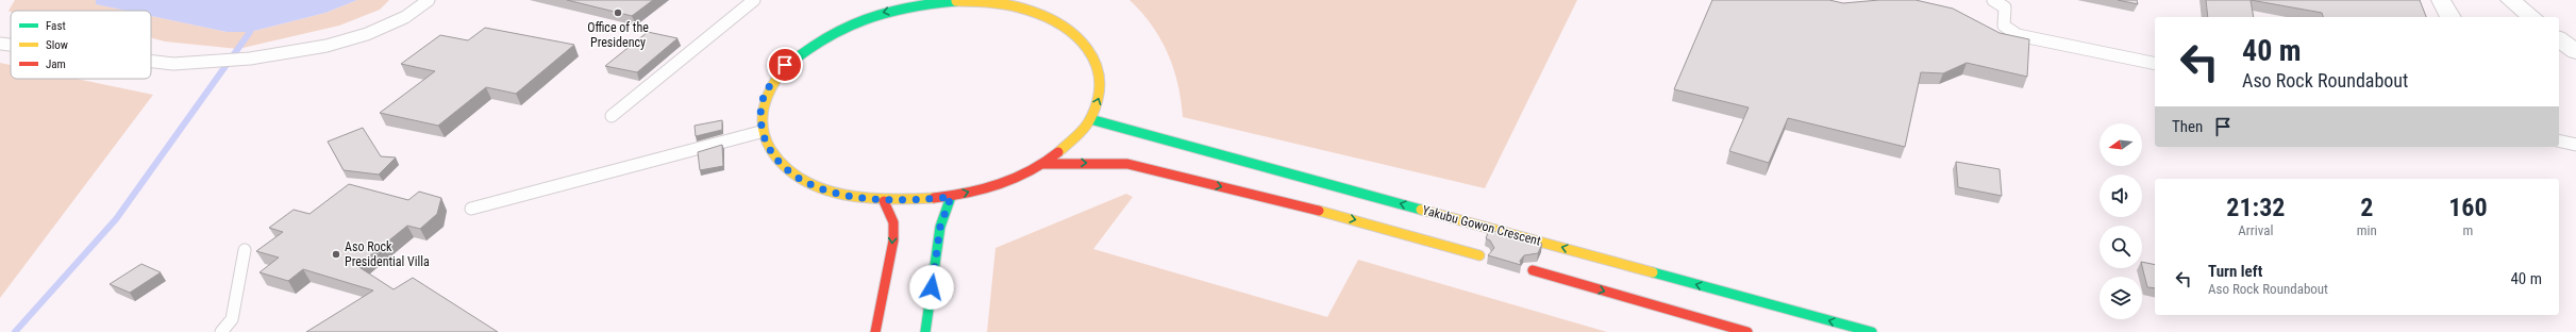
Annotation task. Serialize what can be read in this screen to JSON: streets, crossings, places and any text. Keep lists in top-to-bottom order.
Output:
{
  "streets": {
    "street": ["Yakubu Gowon Crescent"]
  },
  "places": ["Office of the Presidency", "Aso Rock Presidential Villa"],
  "legend": ["Fast", "Slow", "Jam"],
  "north": "left",
  "page": {
    "turn": ["40 m", "Aso Rock Roundabout"],
    "then": "Then",
    "eta": [
      "21:32",
      "Arrival",
      "2",
      "min",
      "160",
      "m"
    ],
    "list": [
      {
        "name": "Turn left",
        "note": "Aso Rock Roundabout",
        "value": "40 m"
      }
    ]
  }
}
